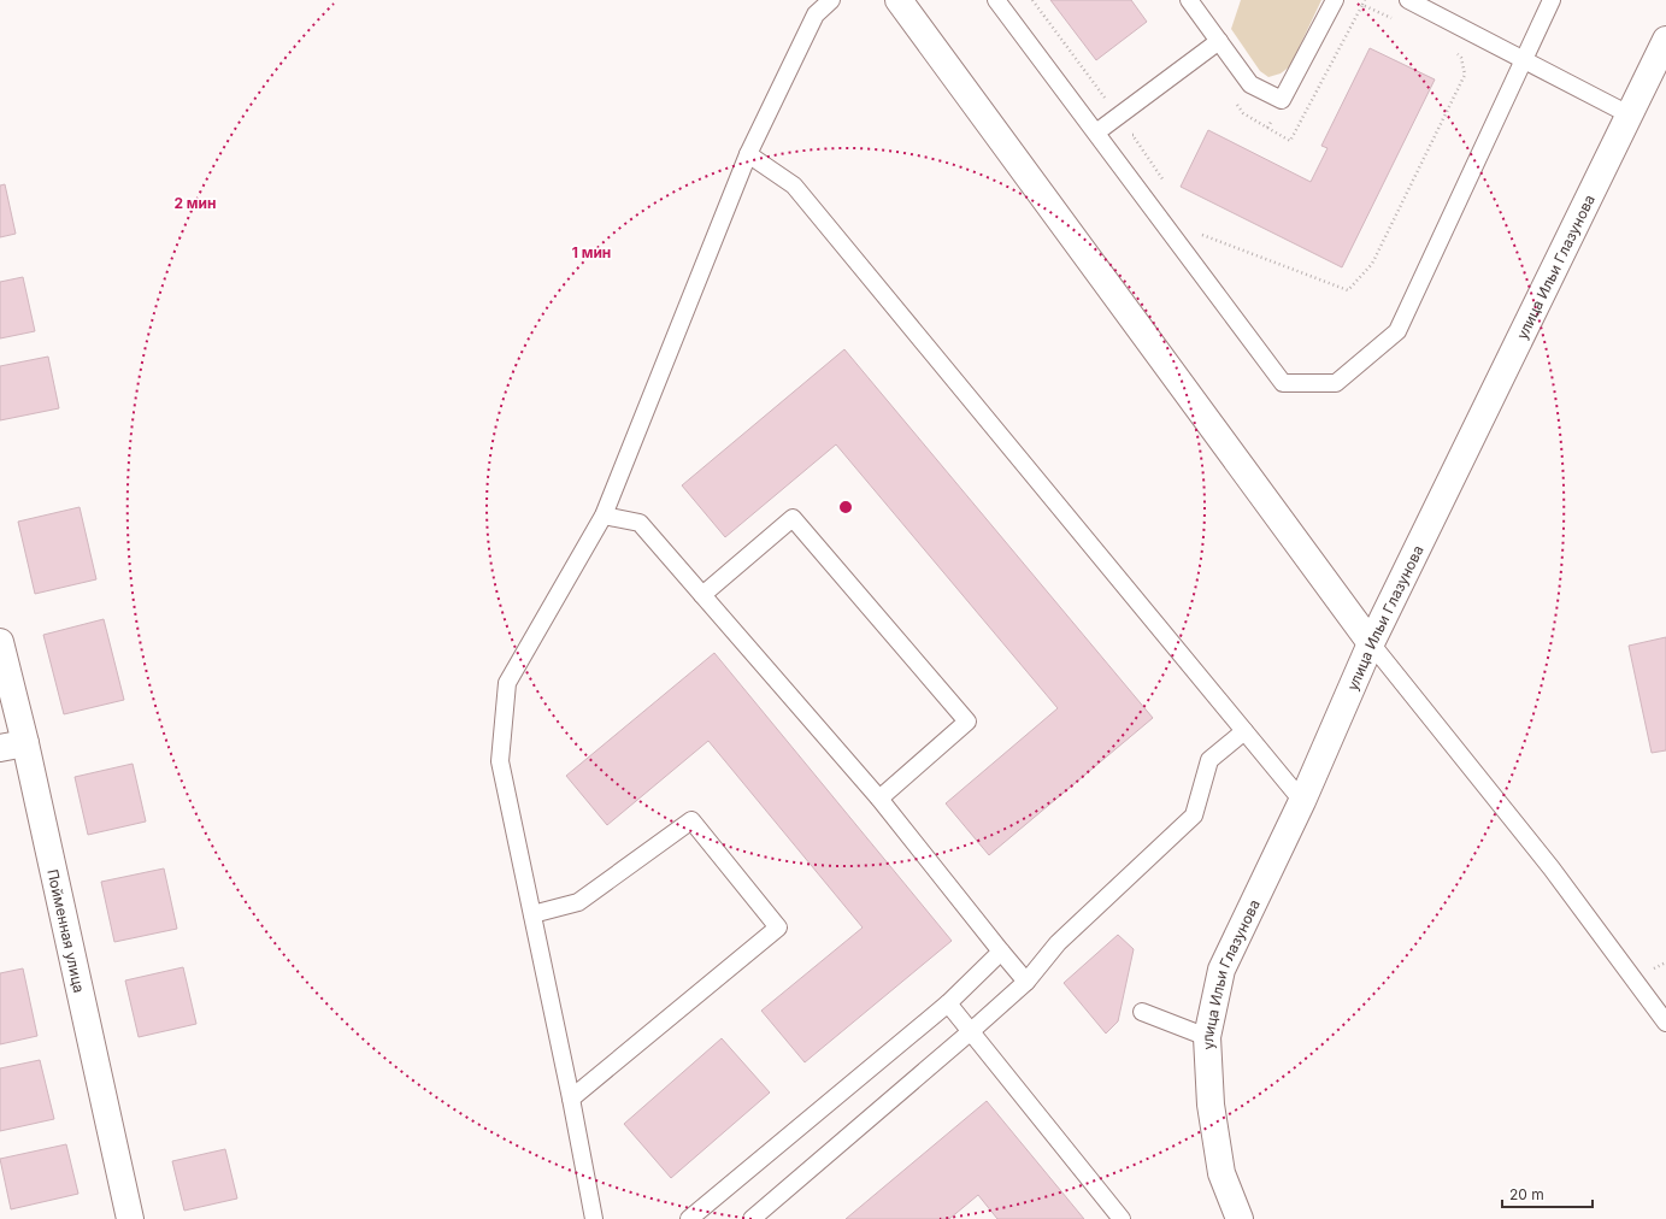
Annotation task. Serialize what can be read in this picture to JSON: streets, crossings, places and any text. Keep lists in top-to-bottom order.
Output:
{
  "streets": {
    "street": ["улица Ильи Глазунова", "Пойменная улица"]
  },
  "scale_bar": "20 m",
  "rings": ["2 мин", "1 мин"]
}
